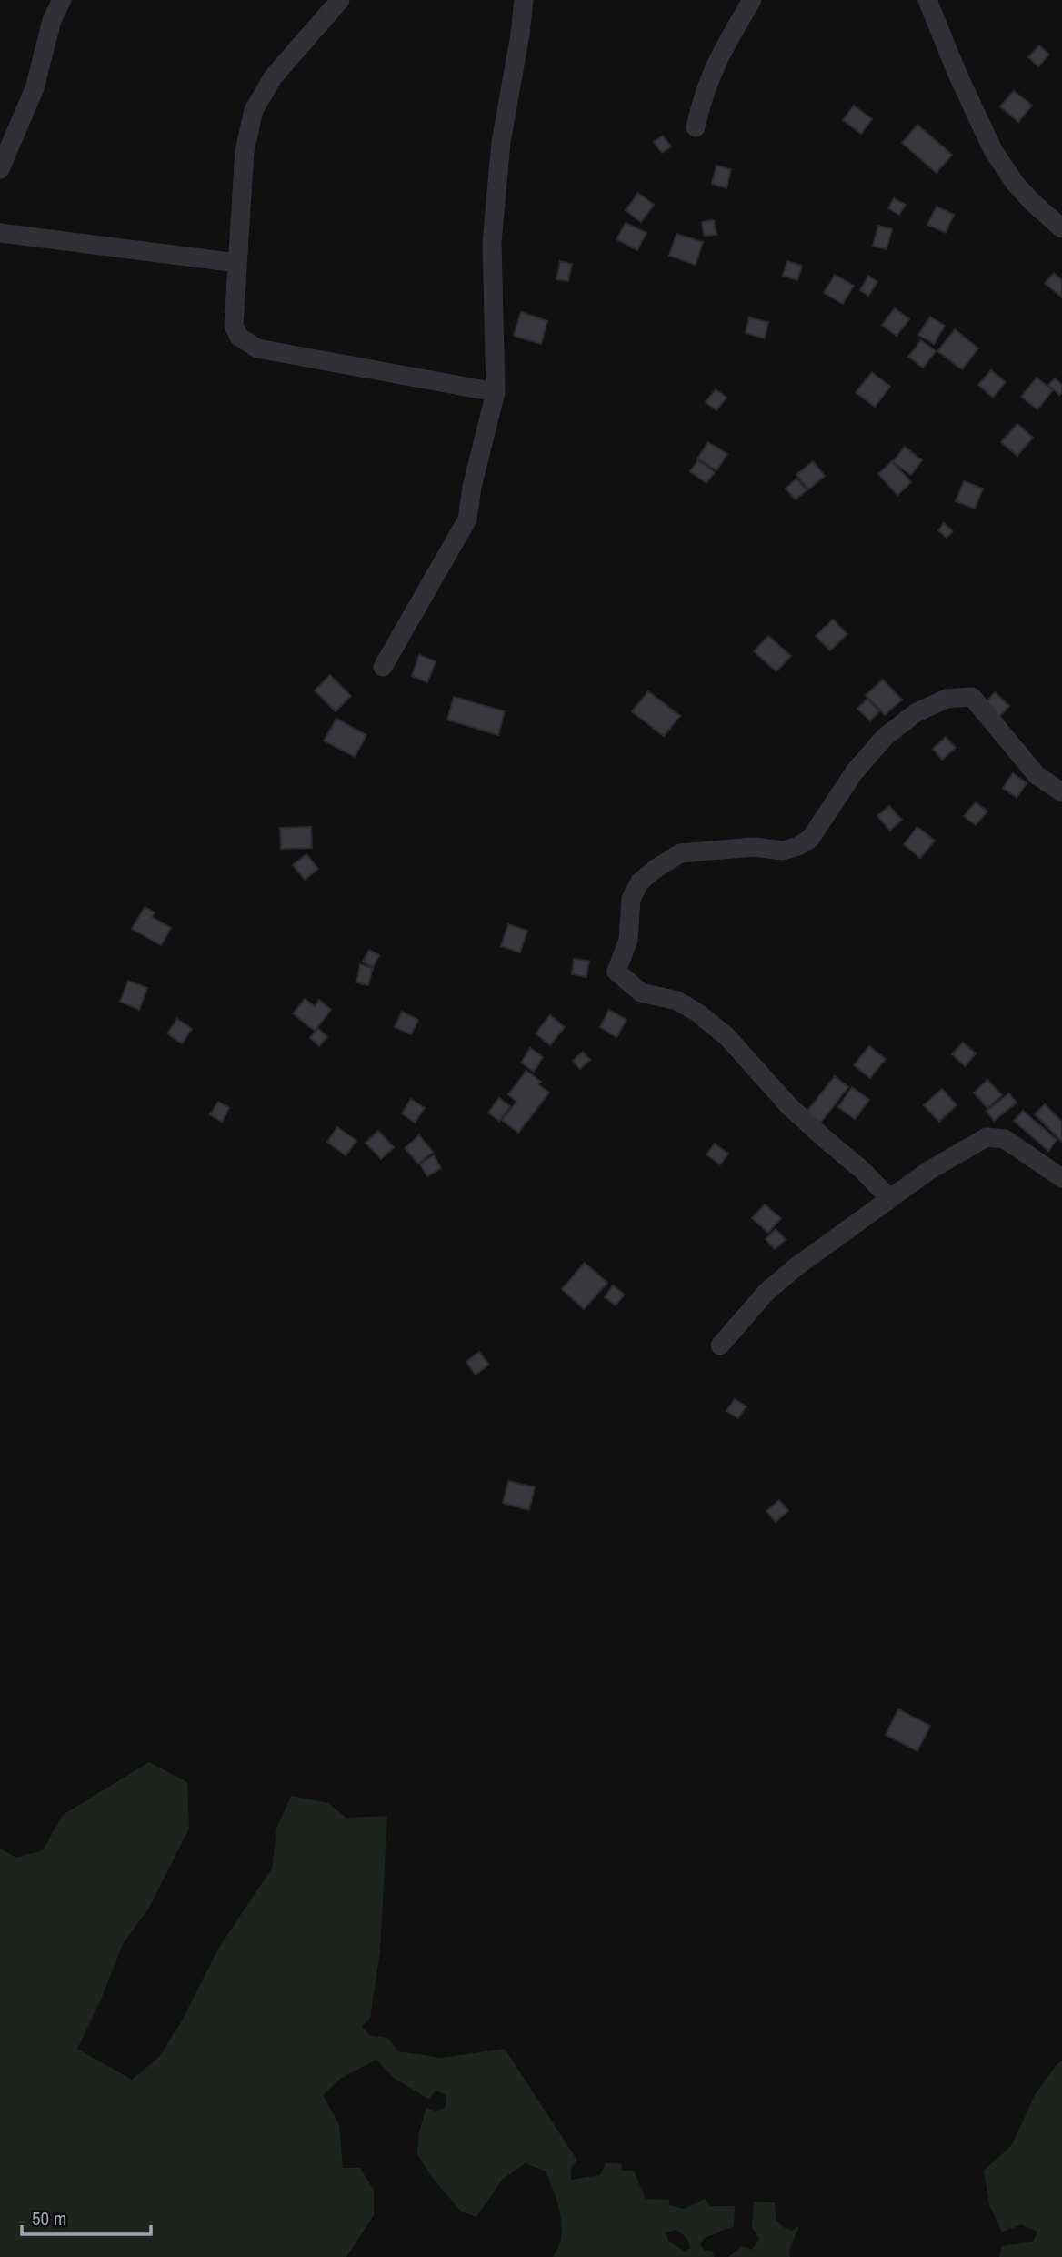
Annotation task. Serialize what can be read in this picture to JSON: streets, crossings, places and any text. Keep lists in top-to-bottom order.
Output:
{
  "scale_bar": "50 m"
}
